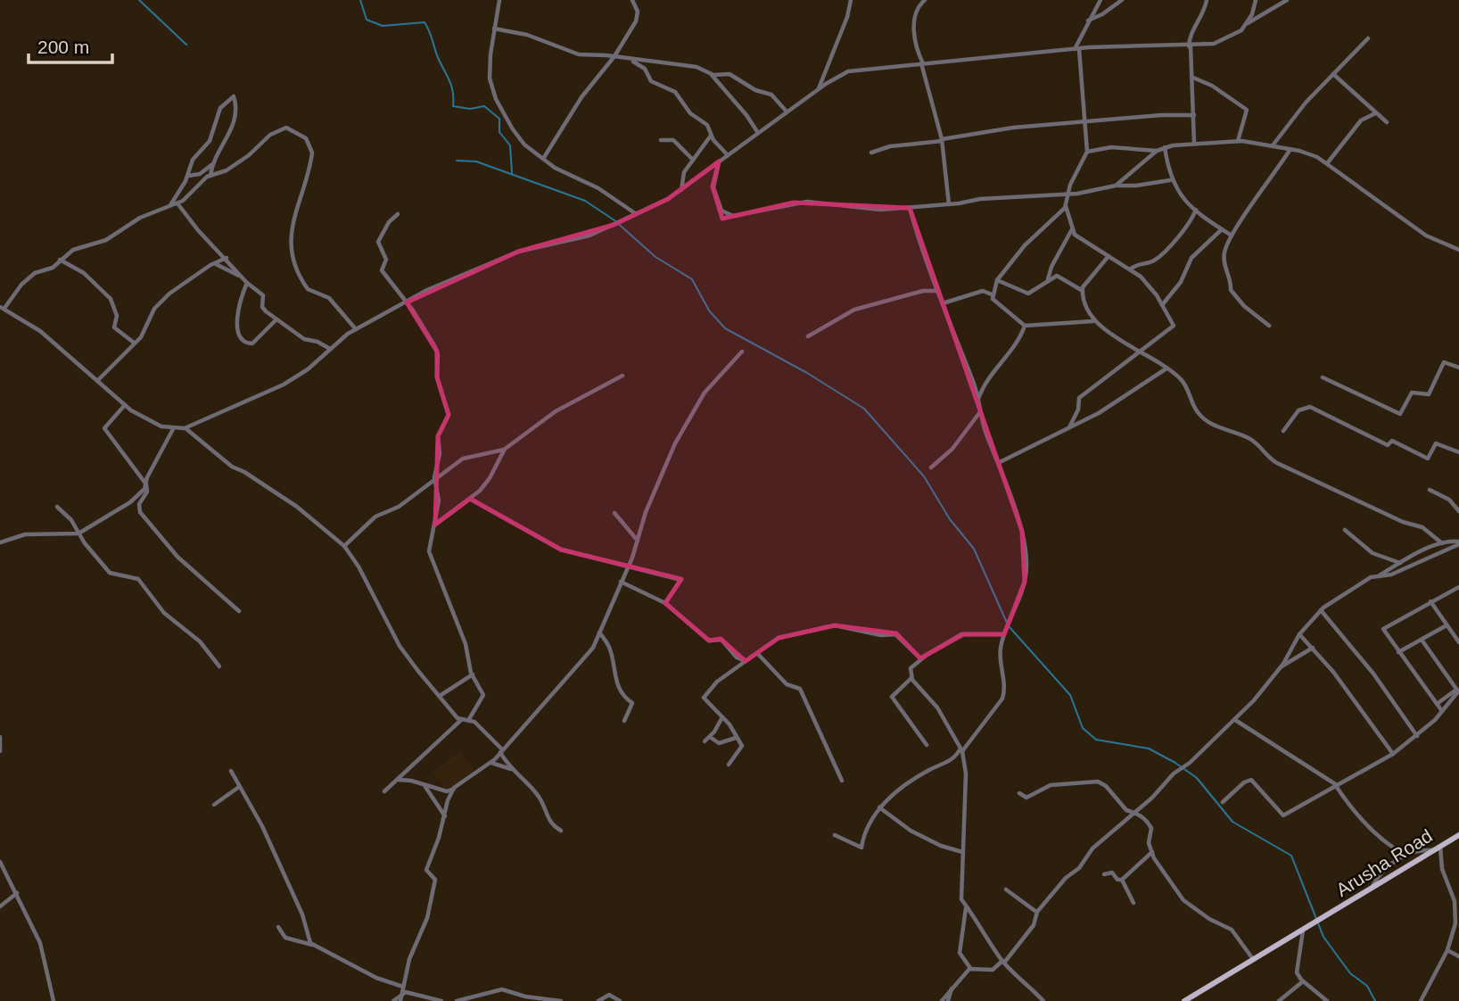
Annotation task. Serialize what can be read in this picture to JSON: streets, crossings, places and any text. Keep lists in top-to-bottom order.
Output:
{
  "streets": {
    "main road": ["Arusha Road"]
  },
  "scale_bar": "200 m"
}
